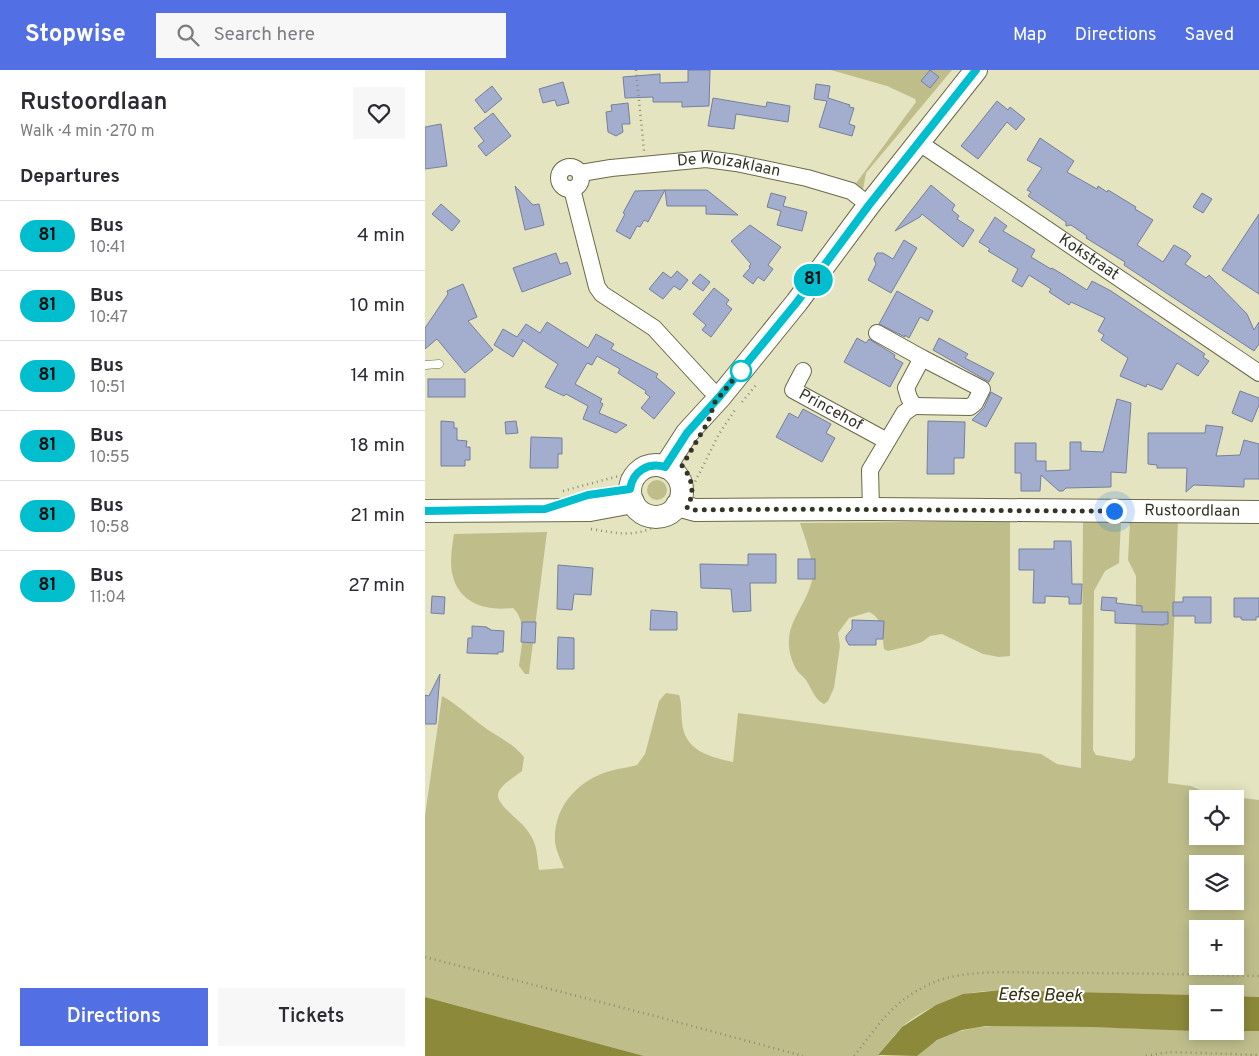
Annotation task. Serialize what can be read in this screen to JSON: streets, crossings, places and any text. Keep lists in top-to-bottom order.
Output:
{
  "streets": {
    "street": [
      "De Wolzaklaan",
      "Kokstraat",
      "Princehof",
      "Rustoordlaan"
    ]
  },
  "water": ["Eefse Beek"],
  "lines": ["bus line 81"],
  "page": {
    "header": "Stopwise",
    "search": "Search here",
    "nav": ["Map", "Directions", "Saved"],
    "heading": [
      ["Rustoordlaan", "Walk · 4 min · 270 m"],
      "Departures"
    ],
    "on_map": "81",
    "list": [
      {
        "mark": "81",
        "name": "Bus",
        "note": "10:41",
        "value": "4 min"
      },
      {
        "mark": "81",
        "name": "Bus",
        "note": "10:47",
        "value": "10 min"
      },
      {
        "mark": "81",
        "name": "Bus",
        "note": "10:51",
        "value": "14 min"
      },
      {
        "mark": "81",
        "name": "Bus",
        "note": "10:55",
        "value": "18 min"
      },
      {
        "mark": "81",
        "name": "Bus",
        "note": "10:58",
        "value": "21 min"
      },
      {
        "mark": "81",
        "name": "Bus",
        "note": "11:04",
        "value": "27 min"
      }
    ],
    "map_buttons": ["+", "−"],
    "buttons": ["Directions", "Tickets"]
  }
}
